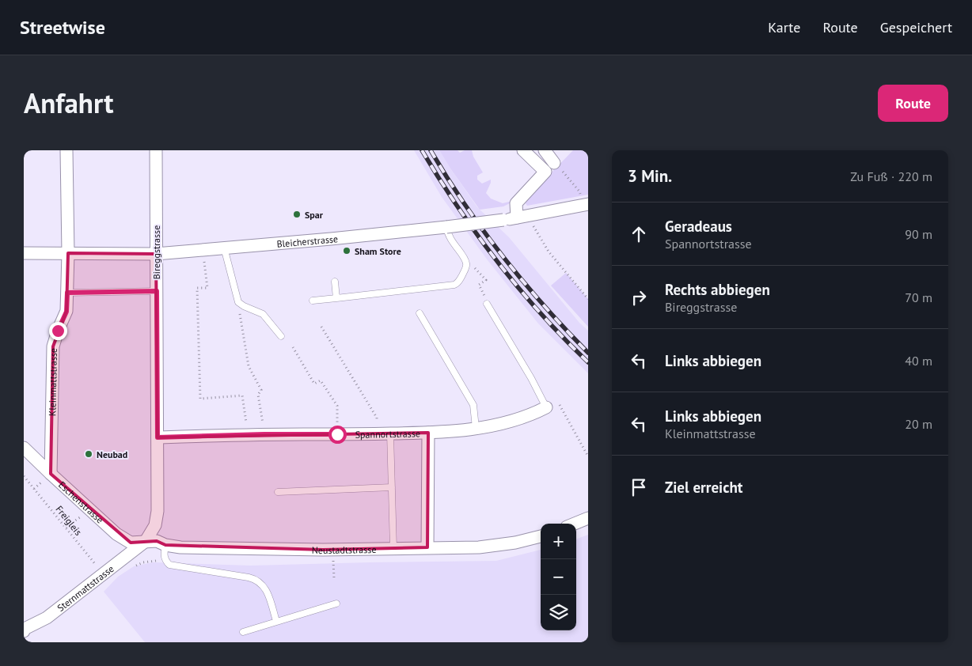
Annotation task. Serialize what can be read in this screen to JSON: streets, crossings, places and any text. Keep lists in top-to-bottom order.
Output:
{
  "streets": {
    "street": [
      "Bleicherstrasse",
      "Bireggstrasse",
      "Kleinmattstrasse",
      "Spannortstrasse",
      "Eschenstrasse",
      "Neustadtstrasse",
      "Sternmattstrasse"
    ],
    "path": ["Freigleis"]
  },
  "crossings": [
    ["Bleicherstrasse", "Bireggstrasse"],
    ["Bleicherstrasse", "Kleinmattstrasse"],
    ["Bireggstrasse", "Spannortstrasse"],
    ["Bireggstrasse", "Eschenstrasse"],
    ["Bireggstrasse", "Neustadtstrasse"],
    ["Bireggstrasse", "Sternmattstrasse"],
    ["Kleinmattstrasse", "Eschenstrasse"],
    ["Spannortstrasse", "Neustadtstrasse"],
    ["Eschenstrasse", "Neustadtstrasse"],
    ["Eschenstrasse", "Sternmattstrasse"],
    ["Freigleis", "Sternmattstrasse"],
    ["Neustadtstrasse", "Sternmattstrasse"]
  ],
  "places": ["Spar", "Sham Store", "Neubad"],
  "page": {
    "header": "Streetwise",
    "nav": ["Karte", "Route", "Gespeichert"],
    "title": "Anfahrt",
    "buttons": "Route",
    "heading": ["3 Min.", "Zu Fuß · 220 m"],
    "list": [
      ["Geradeaus", "Spannortstrasse", "90 m"],
      ["Rechts abbiegen", "Bireggstrasse", "70 m"],
      ["Links abbiegen", "40 m"],
      ["Links abbiegen", "Kleinmattstrasse", "20 m"],
      "Ziel erreicht"
    ],
    "map_buttons": ["+", "−"]
  }
}
